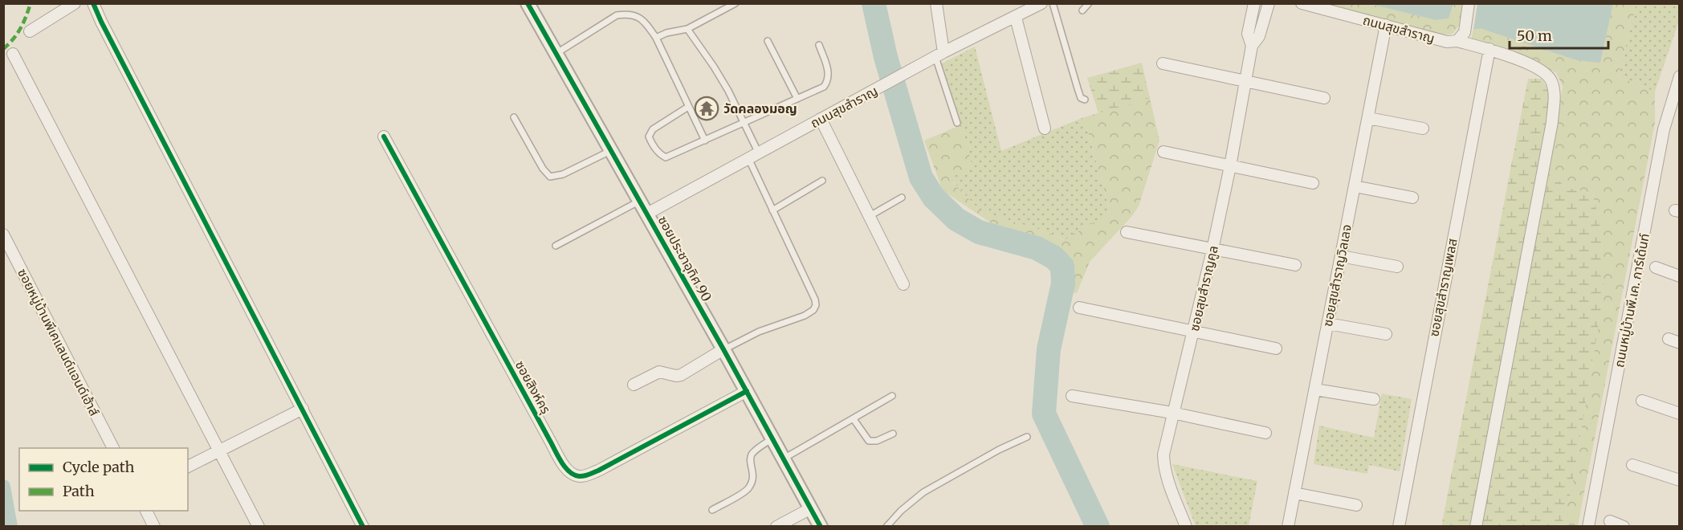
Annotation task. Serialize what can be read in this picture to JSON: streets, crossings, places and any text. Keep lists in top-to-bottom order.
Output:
{
  "streets": {
    "street": [
      "ถนนสุขสำราญ",
      "ซอยประชาอุทิศ 90",
      "ซอยสุขสำราญวิลเลจ",
      "ซอยสุขสำราญเพลส",
      "ซอยสุขสำราญคูล",
      "ถนนหมู่บ้านพี.เค. การ์เด้นท์",
      "ซอยหมู่บ้านพีเคแลนด์แอนด์เฮ้าส์",
      "ซอยสิงห์ครุ"
    ]
  },
  "crossings": [
    ["ถนนสุขสำราญ", "ซอยประชาอุทิศ 90"],
    ["ถนนสุขสำราญ", "ซอยสุขสำราญวิลเลจ"],
    ["ถนนสุขสำราญ", "ซอยสุขสำราญเพลส"],
    ["ซอยประชาอุทิศ 90", "ซอยสิงห์ครุ"]
  ],
  "places": {
    "temple": ["วัดคลองมอญ"]
  },
  "legend": ["Cycle path", "Path"],
  "scale_bar": "50 m"
}
